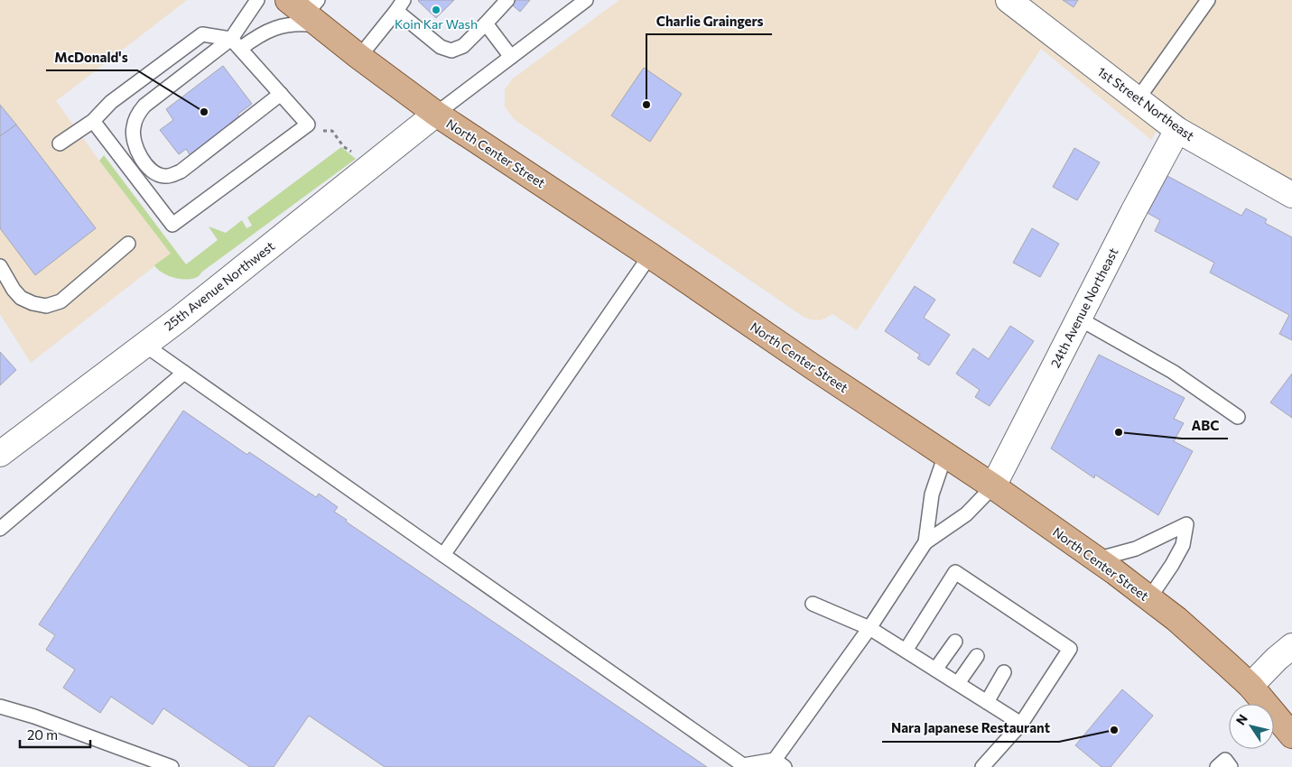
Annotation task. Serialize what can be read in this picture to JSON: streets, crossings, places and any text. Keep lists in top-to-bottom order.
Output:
{
  "streets": {
    "main road": ["North Center Street"],
    "street": ["1st Street Northeast", "25th Avenue Northwest", "24th Avenue Northeast"]
  },
  "crossings": [
    ["1st Street Northeast", "24th Avenue Northeast"],
    ["North Center Street", "25th Avenue Northwest"],
    ["North Center Street", "24th Avenue Northeast"]
  ],
  "places": [
    "Koin Kar Wash",
    "Charlie Graingers",
    "McDonald's",
    "ABC",
    "Nara Japanese Restaurant"
  ],
  "scale_bar": "20 m",
  "north": "top left"
}
